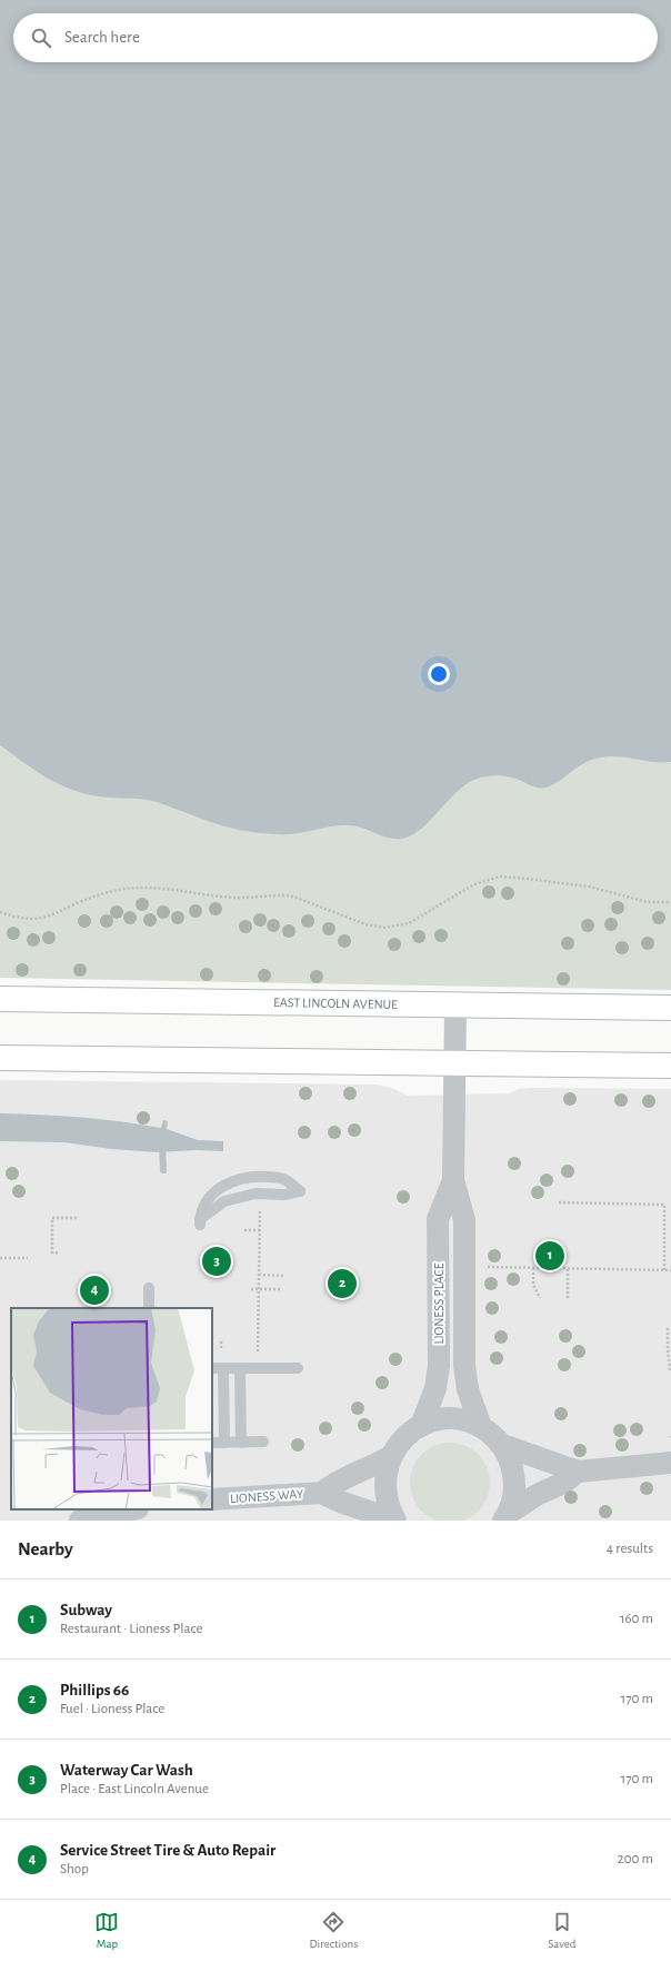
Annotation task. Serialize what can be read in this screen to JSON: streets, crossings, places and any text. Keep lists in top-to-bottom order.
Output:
{
  "streets": {
    "main road": ["EAST LINCOLN AVENUE"],
    "street": ["LIONESS PLACE", "LIONESS WAY"]
  },
  "crossings": [
    ["EAST LINCOLN AVENUE", "LIONESS PLACE"]
  ],
  "page": {
    "search": "Search here",
    "pins": [
      "1",
      "3",
      "2",
      "4"
    ],
    "heading": ["Nearby", "4 results"],
    "list": [
      {
        "mark": "1",
        "name": "Subway",
        "note": "Restaurant · Lioness Place",
        "value": "160 m"
      },
      {
        "mark": "2",
        "name": "Phillips 66",
        "note": "Fuel · Lioness Place",
        "value": "170 m"
      },
      {
        "mark": "3",
        "name": "Waterway Car Wash",
        "note": "Place · East Lincoln Avenue",
        "value": "170 m"
      },
      {
        "mark": "4",
        "name": "Service Street Tire & Auto Repair",
        "note": "Shop",
        "value": "200 m"
      }
    ],
    "nav": ["Map", "Directions", "Saved"]
  }
}
